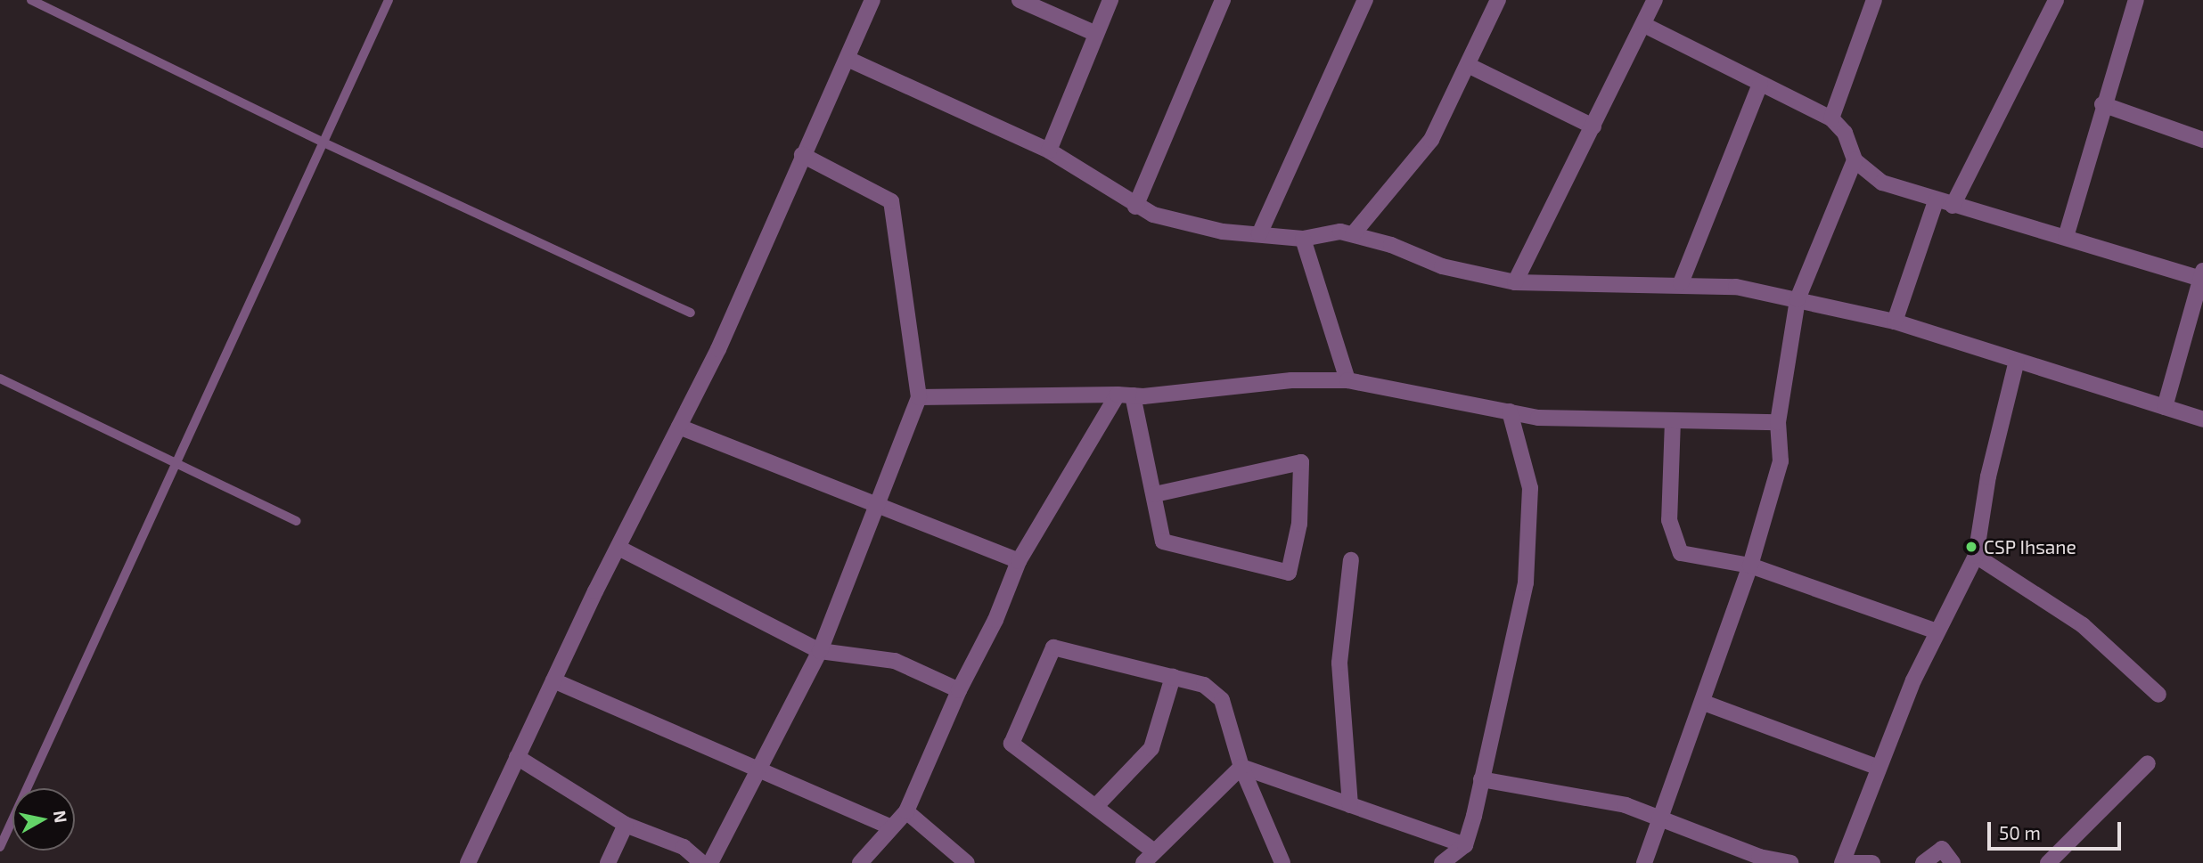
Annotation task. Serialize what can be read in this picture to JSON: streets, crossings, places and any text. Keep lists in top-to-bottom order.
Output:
{
  "places": ["CSP Ihsane"],
  "scale_bar": "50 m",
  "north": "right"
}
